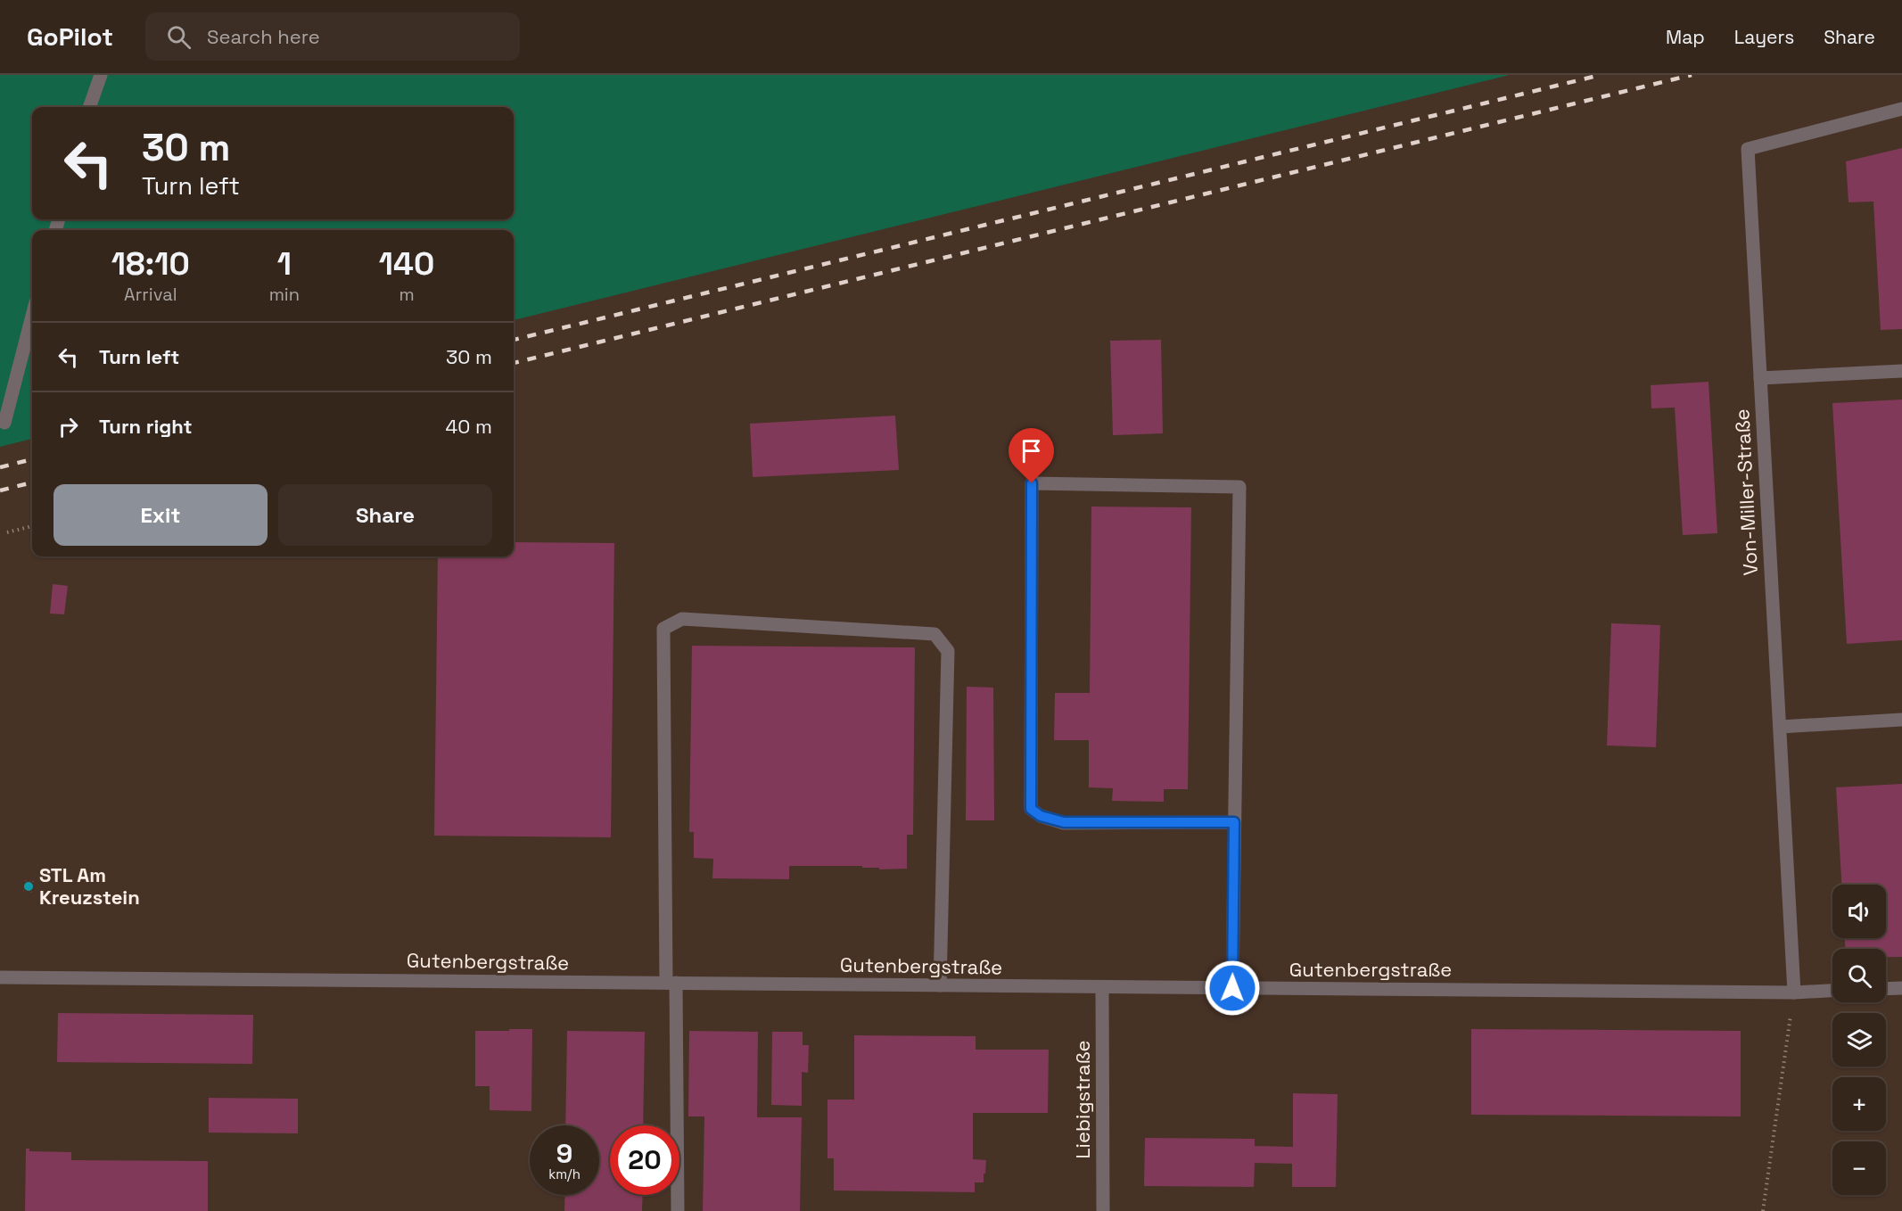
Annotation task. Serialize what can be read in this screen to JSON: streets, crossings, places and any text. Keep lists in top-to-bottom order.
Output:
{
  "streets": {
    "street": ["Von-Miller-Straße", "Gutenbergstraße", "Liebigstraße"]
  },
  "crossings": [
    ["Von-Miller-Straße", "Gutenbergstraße"],
    ["Gutenbergstraße", "Liebigstraße"]
  ],
  "places": ["STL Am Kreuzstein"],
  "page": {
    "header": "GoPilot",
    "search": "Search here",
    "nav": ["Map", "Layers", "Share"],
    "turn": ["30 m", "Turn left"],
    "eta": [
      "18:10",
      "Arrival",
      "1",
      "min",
      "140",
      "m"
    ],
    "list": [
      {
        "name": "Turn left",
        "value": "30 m"
      },
      {
        "name": "Turn right",
        "value": "40 m"
      }
    ],
    "buttons": ["Exit", "Share"],
    "map_buttons": ["+", "−"],
    "speed": "9 km/h",
    "limit": "20"
  }
}
